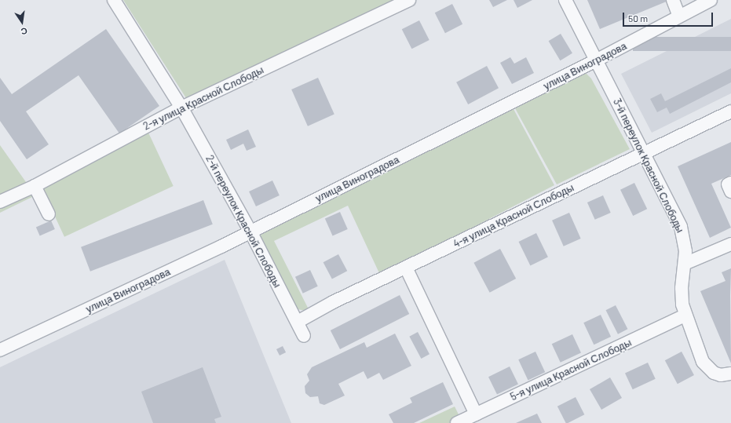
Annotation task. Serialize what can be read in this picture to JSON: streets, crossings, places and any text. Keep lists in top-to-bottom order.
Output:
{
  "streets": {
    "street": [
      "улица Виноградова",
      "2-я улица Красной Слободы",
      "3-й переулок Красной Слободы",
      "4-я улица Красной Слободы",
      "2-й переулок Красной Слободы",
      "5-я улица Красной Слободы"
    ]
  },
  "crossings": [
    ["улица Виноградова", "3-й переулок Красной Слободы"],
    ["улица Виноградова", "2-й переулок Красной Слободы"],
    ["2-я улица Красной Слободы", "2-й переулок Красной Слободы"],
    ["3-й переулок Красной Слободы", "4-я улица Красной Слободы"],
    ["3-й переулок Красной Слободы", "5-я улица Красной Слободы"],
    ["4-я улица Красной Слободы", "2-й переулок Красной Слободы"]
  ],
  "scale_bar": "50 m",
  "north": "bottom"
}
